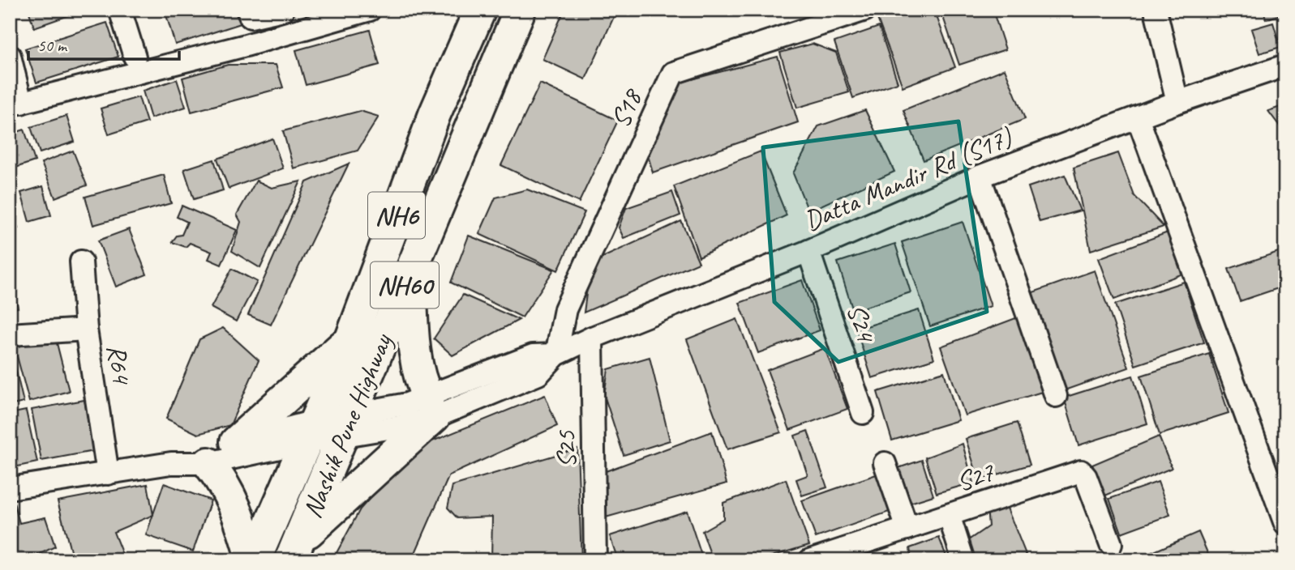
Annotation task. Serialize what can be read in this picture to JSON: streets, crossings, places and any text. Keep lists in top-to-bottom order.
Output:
{
  "streets": {
    "highway": ["NH6", "NH60", "Nashik Pune Highway"],
    "street": [
      "S18",
      "Datta Mandir Rd (S17)",
      "S24",
      "R64",
      "S25",
      "S27"
    ]
  },
  "crossings": [
    ["S18", "Datta Mandir Rd (S17)"],
    ["Datta Mandir Rd (S17)", "S24"],
    ["Datta Mandir Rd (S17)", "Nashik Pune Highway"],
    ["Datta Mandir Rd (S17)", "S25"]
  ],
  "scale_bar": "50 m"
}
